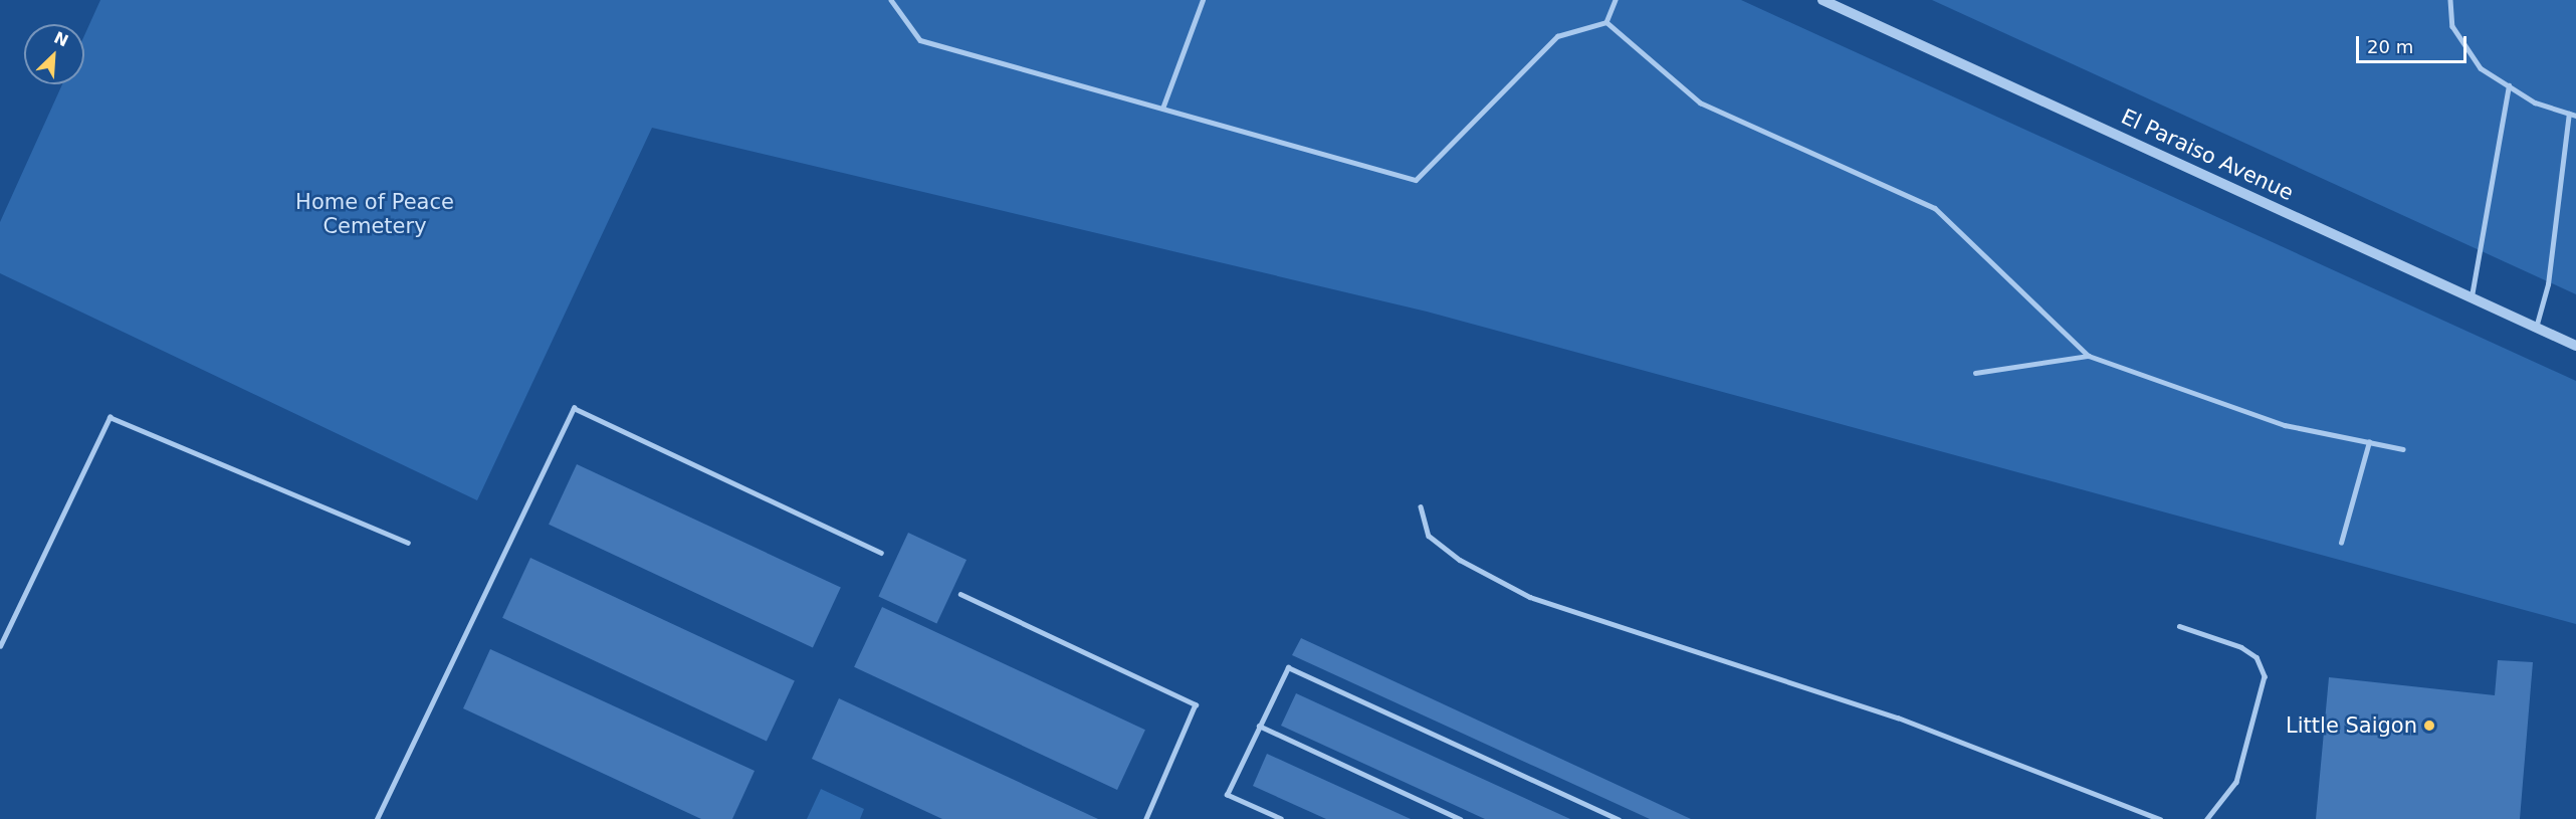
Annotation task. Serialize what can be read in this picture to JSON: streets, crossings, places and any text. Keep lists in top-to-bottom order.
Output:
{
  "streets": {
    "street": ["El Paraiso Avenue"]
  },
  "parks": ["Home of Peace Cemetery"],
  "places": ["Little Saigon"],
  "scale_bar": "20 m",
  "north": "top right"
}
